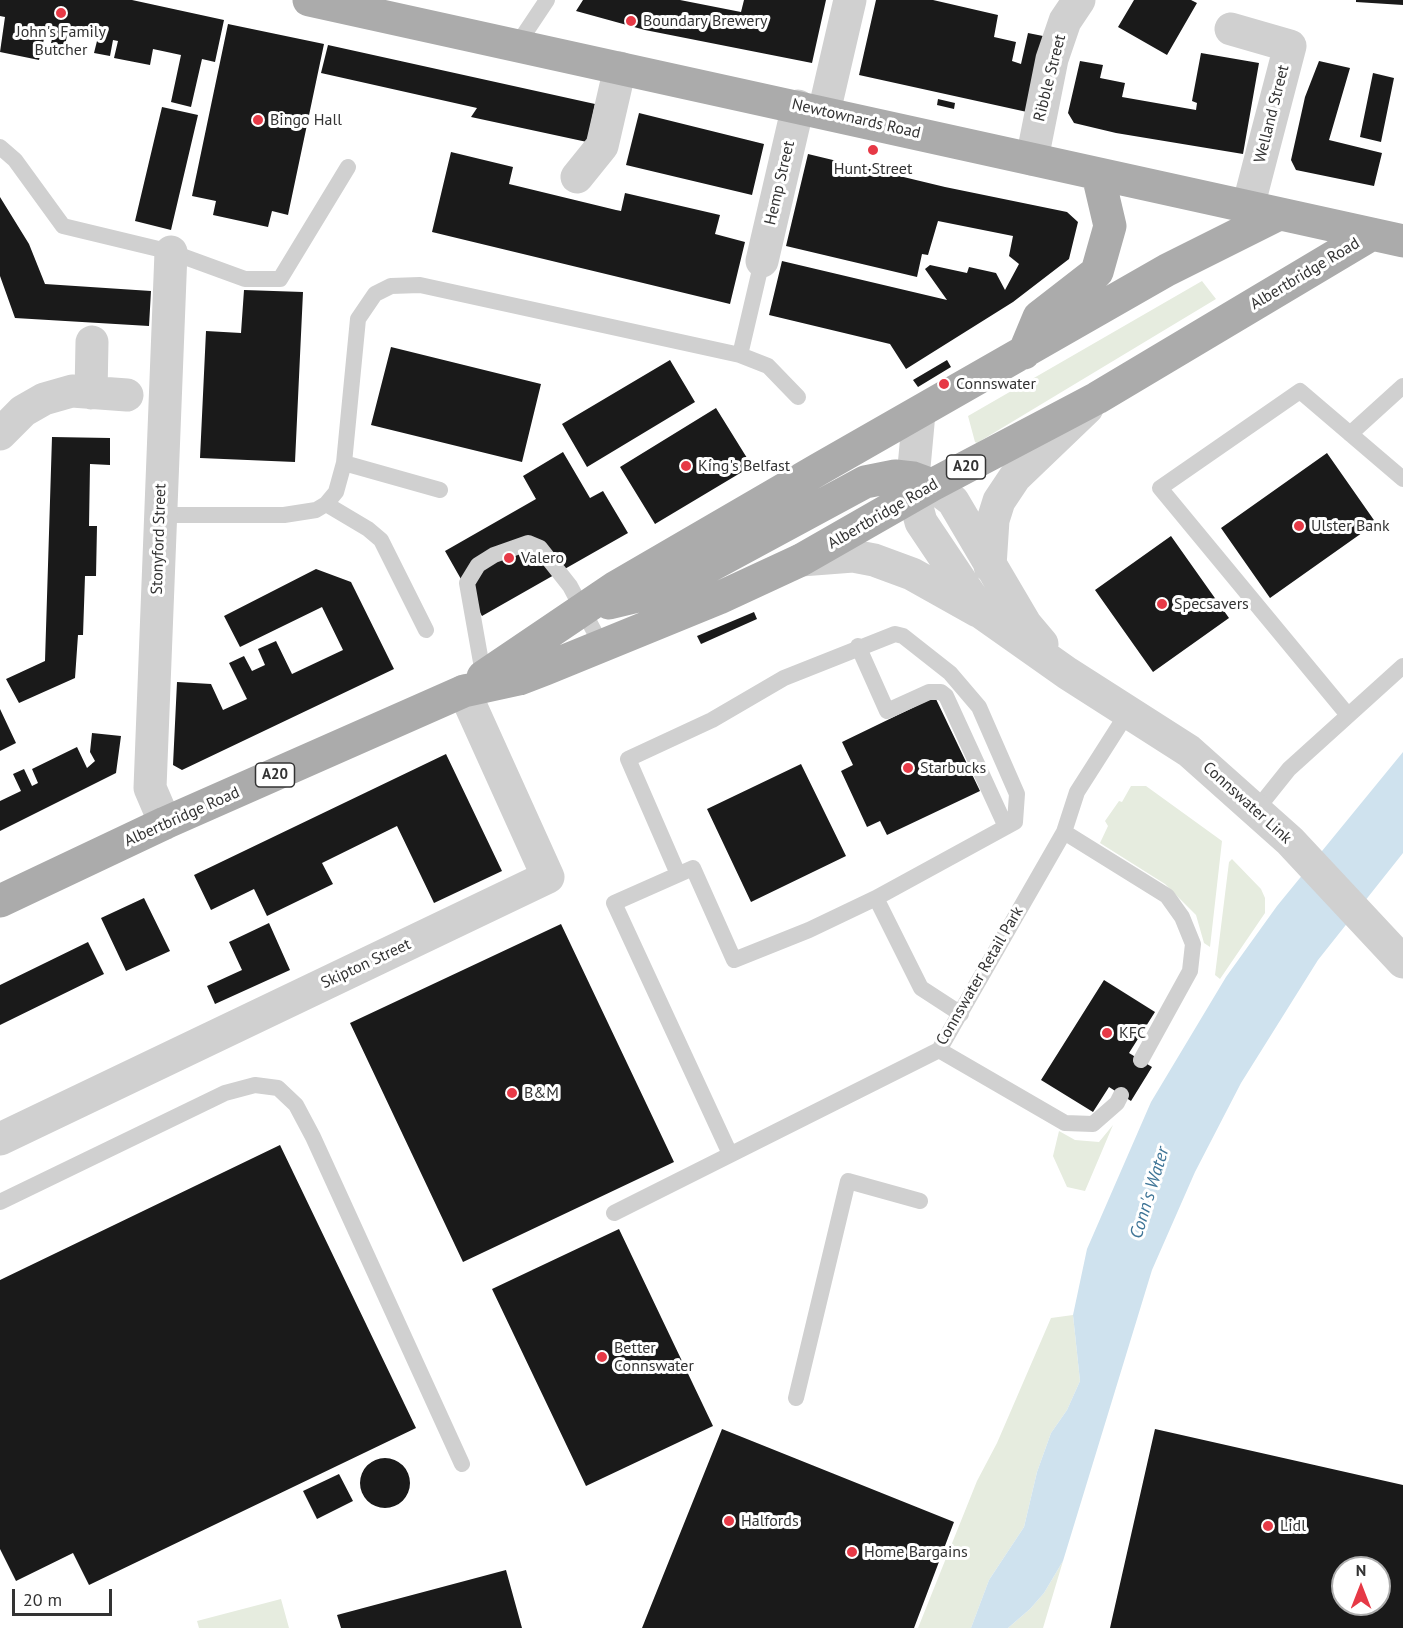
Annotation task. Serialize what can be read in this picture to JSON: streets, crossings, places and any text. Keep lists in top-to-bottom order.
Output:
{
  "streets": {
    "main road": ["Newtownards Road", "Albertbridge Road", "A20"],
    "street": [
      "Ribble Street",
      "Welland Street",
      "Hemp Street",
      "Stonyford Street",
      "Connswater Link",
      "Skipton Street"
    ],
    "lane": ["Connswater Retail Park"]
  },
  "crossings": [
    ["Ribble Street", "Newtownards Road"],
    ["Welland Street", "Newtownards Road"],
    ["Welland Street", "Albertbridge Road"],
    ["Newtownards Road", "Hemp Street"],
    ["Newtownards Road", "Albertbridge Road"],
    ["Albertbridge Road", "Stonyford Street"],
    ["Albertbridge Road", "Connswater Link"],
    ["Albertbridge Road", "Skipton Street"],
    ["Connswater Link", "Connswater Retail Park"]
  ],
  "water": ["Conn's Water"],
  "places": [
    "John's Family Butcher",
    "Boundary Brewery",
    "Bingo Hall",
    "Hunt Street",
    "Connswater",
    "King's Belfast",
    "Ulster Bank",
    "Valero",
    "Specsavers",
    "Starbucks",
    "KFC",
    "B&M",
    "Better Connswater",
    "Halfords",
    "Lidl",
    "Home Bargains"
  ],
  "scale_bar": "20 m",
  "north": "top"
}
